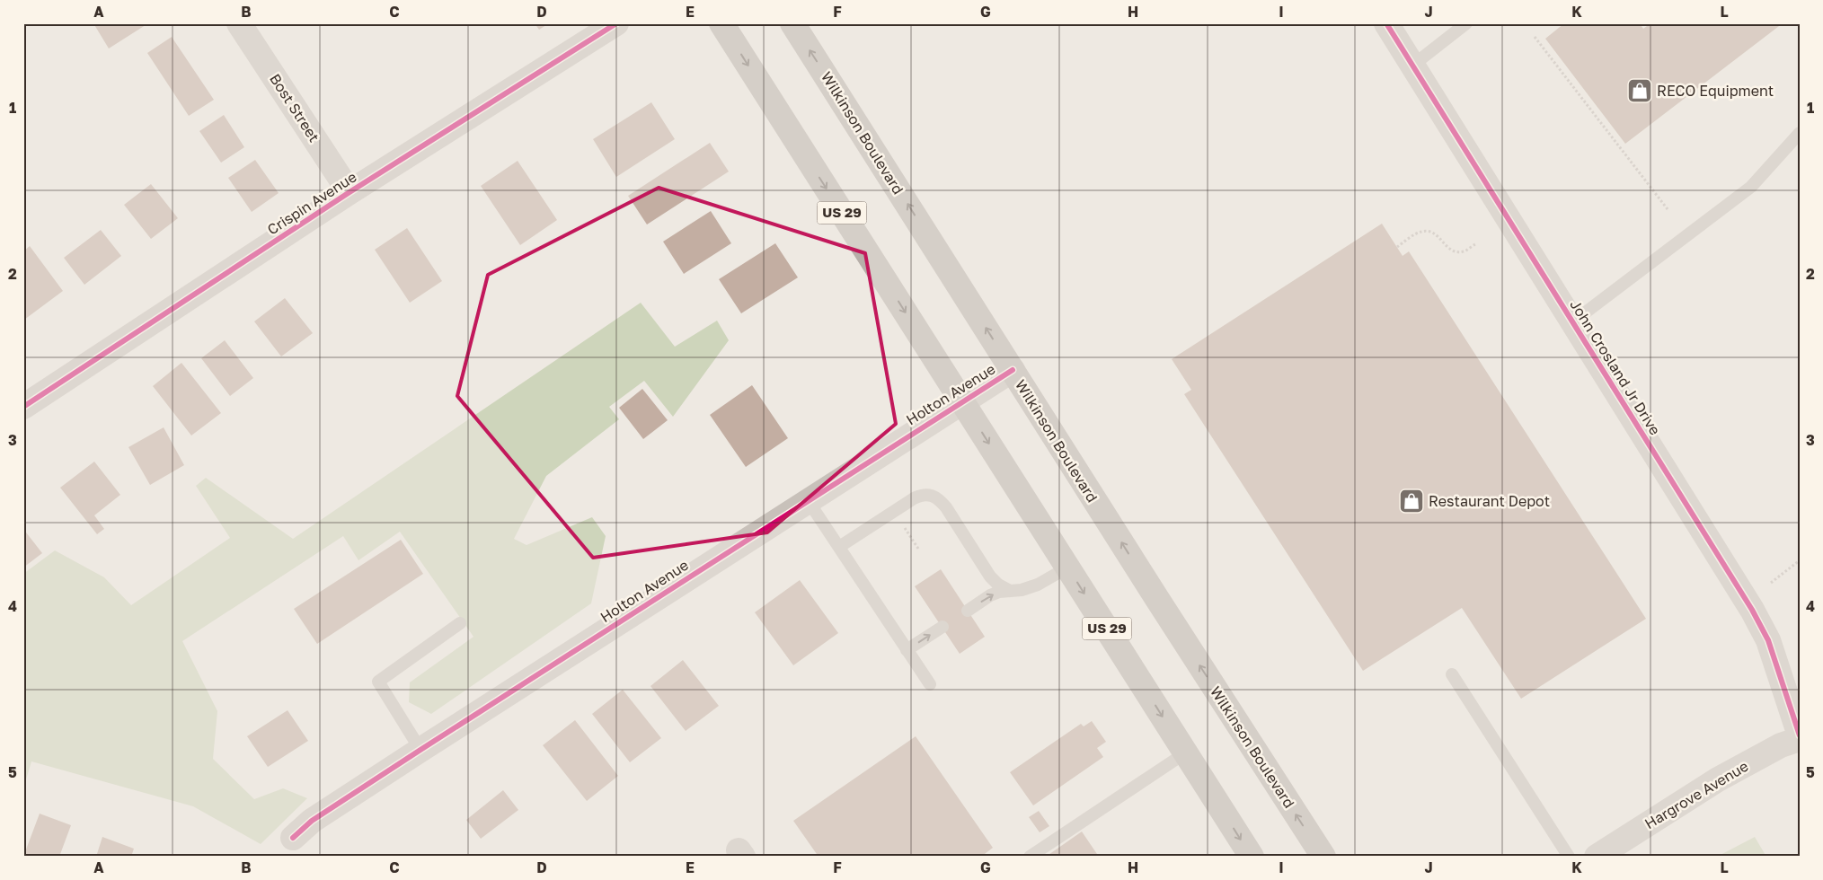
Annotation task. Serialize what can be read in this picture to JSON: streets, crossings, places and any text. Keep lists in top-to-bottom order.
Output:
{
  "streets": {
    "main road": ["Wilkinson Boulevard", "US 29"],
    "street": [
      "Bost Street",
      "Crispin Avenue",
      "John Crosland Jr Drive",
      "Holton Avenue",
      "Hargrove Avenue"
    ]
  },
  "crossings": [
    ["Bost Street", "Crispin Avenue"],
    ["Wilkinson Boulevard", "Holton Avenue"],
    ["US 29", "Holton Avenue"]
  ],
  "places": {
    "shop": ["RECO Equipment", "Restaurant Depot"]
  },
  "grid": {
    "columns": [
      "A",
      "B",
      "C",
      "D",
      "E",
      "F",
      "G",
      "H",
      "I",
      "J",
      "K",
      "L"
    ],
    "rows": [
      "1",
      "2",
      "3",
      "4",
      "5"
    ]
  }
}
